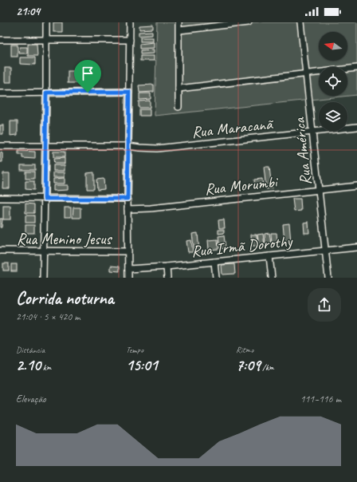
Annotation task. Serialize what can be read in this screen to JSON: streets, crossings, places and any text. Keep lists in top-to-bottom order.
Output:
{
  "streets": {
    "street": [
      "Rua Maracanã",
      "Rua América",
      "Rua Morumbi",
      "Rua Menino Jesus",
      "Rua Irmã Dorothy"
    ]
  },
  "crossings": [
    ["Rua Maracanã", "Rua América"],
    ["Rua América", "Rua Morumbi"],
    ["Rua América", "Rua Irmã Dorothy"]
  ],
  "north": "left",
  "page": {
    "status": "21:04",
    "heading": ["Corrida noturna", "21:04 · 5 × 420 m"],
    "stats": [
      ["Distância", "2.10 km"],
      ["Tempo", "15:01"],
      ["Ritmo", "7:09 /km"]
    ],
    "chart": ["Elevação", "111–116 m"]
  }
}
